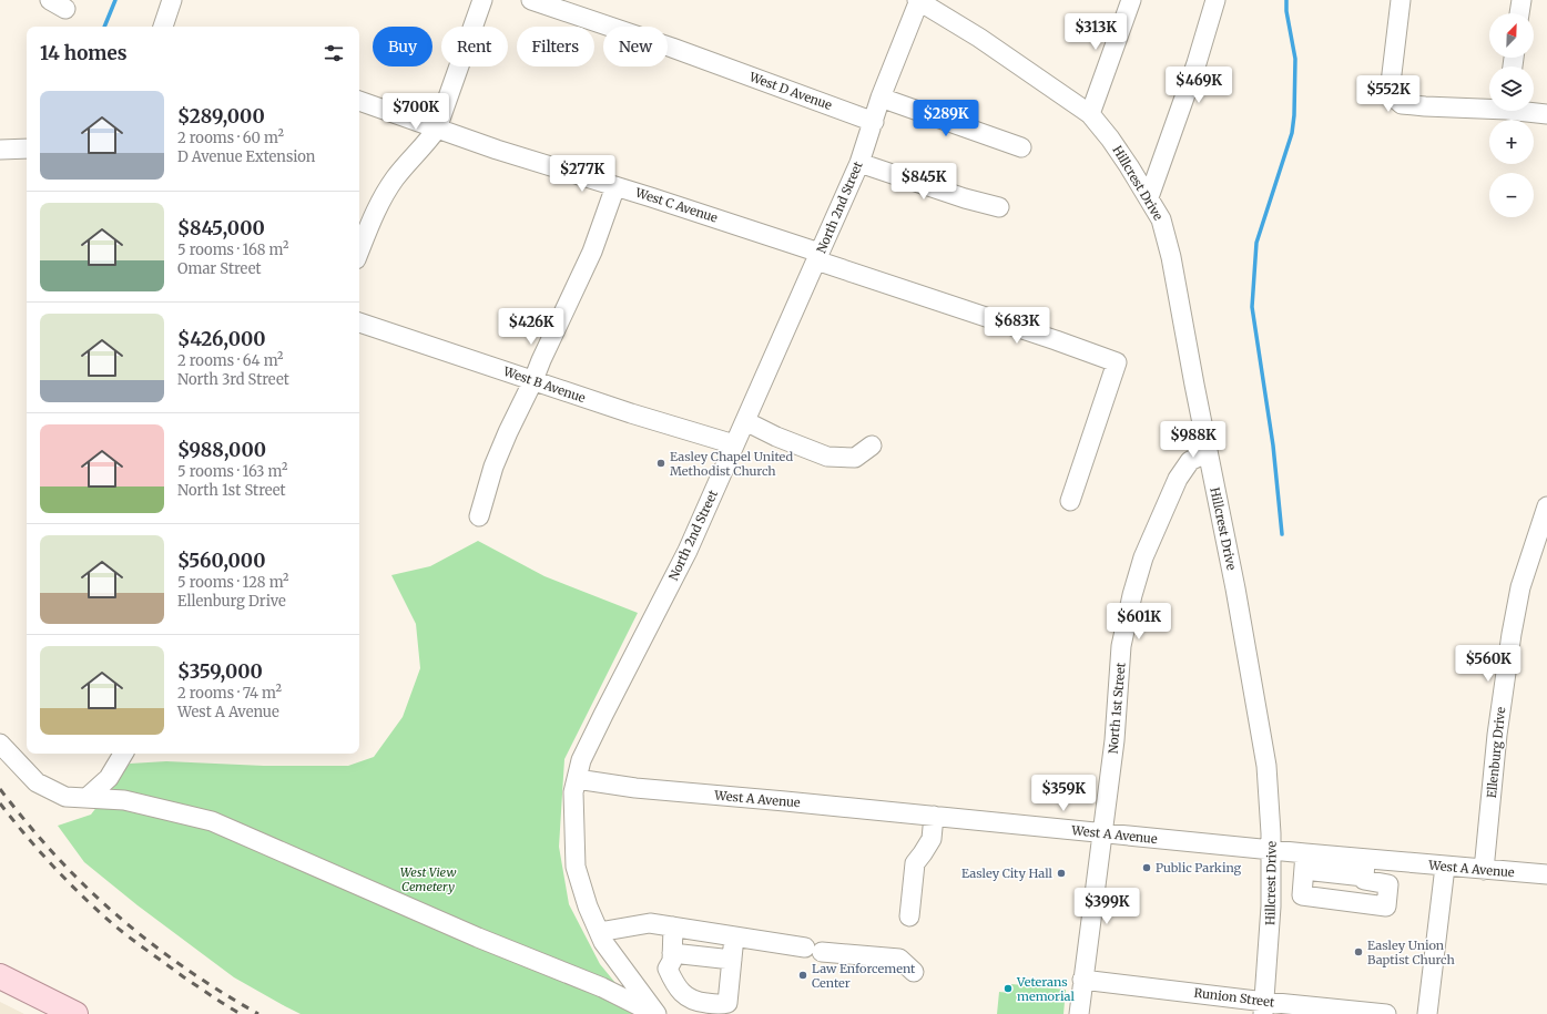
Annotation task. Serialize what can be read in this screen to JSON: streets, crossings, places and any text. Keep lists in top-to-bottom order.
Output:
{
  "streets": {
    "street": [
      "West D Avenue",
      "Hillcrest Drive",
      "West C Avenue",
      "North 2nd Street",
      "West B Avenue",
      "North 1st Street",
      "Ellenburg Drive",
      "West A Avenue",
      "Runion Street"
    ]
  },
  "crossings": [
    ["West D Avenue", "North 2nd Street"],
    ["Hillcrest Drive", "North 2nd Street"],
    ["Hillcrest Drive", "North 1st Street"],
    ["Hillcrest Drive", "West A Avenue"],
    ["Hillcrest Drive", "Runion Street"],
    ["West C Avenue", "North 2nd Street"],
    ["North 2nd Street", "West B Avenue"],
    ["North 2nd Street", "West A Avenue"],
    ["North 1st Street", "West A Avenue"],
    ["North 1st Street", "Runion Street"],
    ["Ellenburg Drive", "West A Avenue"]
  ],
  "parks": ["West View Cemetery"],
  "places": [
    "Easley Chapel United Methodist Church",
    "Public Parking",
    "Easley City Hall",
    "Easley Union Baptist Church",
    "Law Enforcement Center",
    "Veterans memorial"
  ],
  "north": "top right",
  "page": {
    "map_buttons": ["+", "−"],
    "price": [
      "$313K",
      "$469K",
      "$552K",
      "$700K",
      "$289K",
      "$277K",
      "$845K",
      "$683K",
      "$426K",
      "$988K",
      "$601K",
      "$560K",
      "$359K",
      "$399K"
    ],
    "chip": [
      "Buy",
      "Rent",
      "Filters",
      "New"
    ],
    "heading": "14 homes",
    "list": [
      {
        "name": "$289,000",
        "note": "2 rooms · 60 m² · D Avenue Extension"
      },
      {
        "name": "$845,000",
        "note": "5 rooms · 168 m² · Omar Street"
      },
      {
        "name": "$426,000",
        "note": "2 rooms · 64 m² · North 3rd Street"
      },
      {
        "name": "$988,000",
        "note": "5 rooms · 163 m² · North 1st Street"
      },
      {
        "name": "$560,000",
        "note": "5 rooms · 128 m² · Ellenburg Drive"
      },
      {
        "name": "$359,000",
        "note": "2 rooms · 74 m² · West A Avenue"
      }
    ]
  }
}
